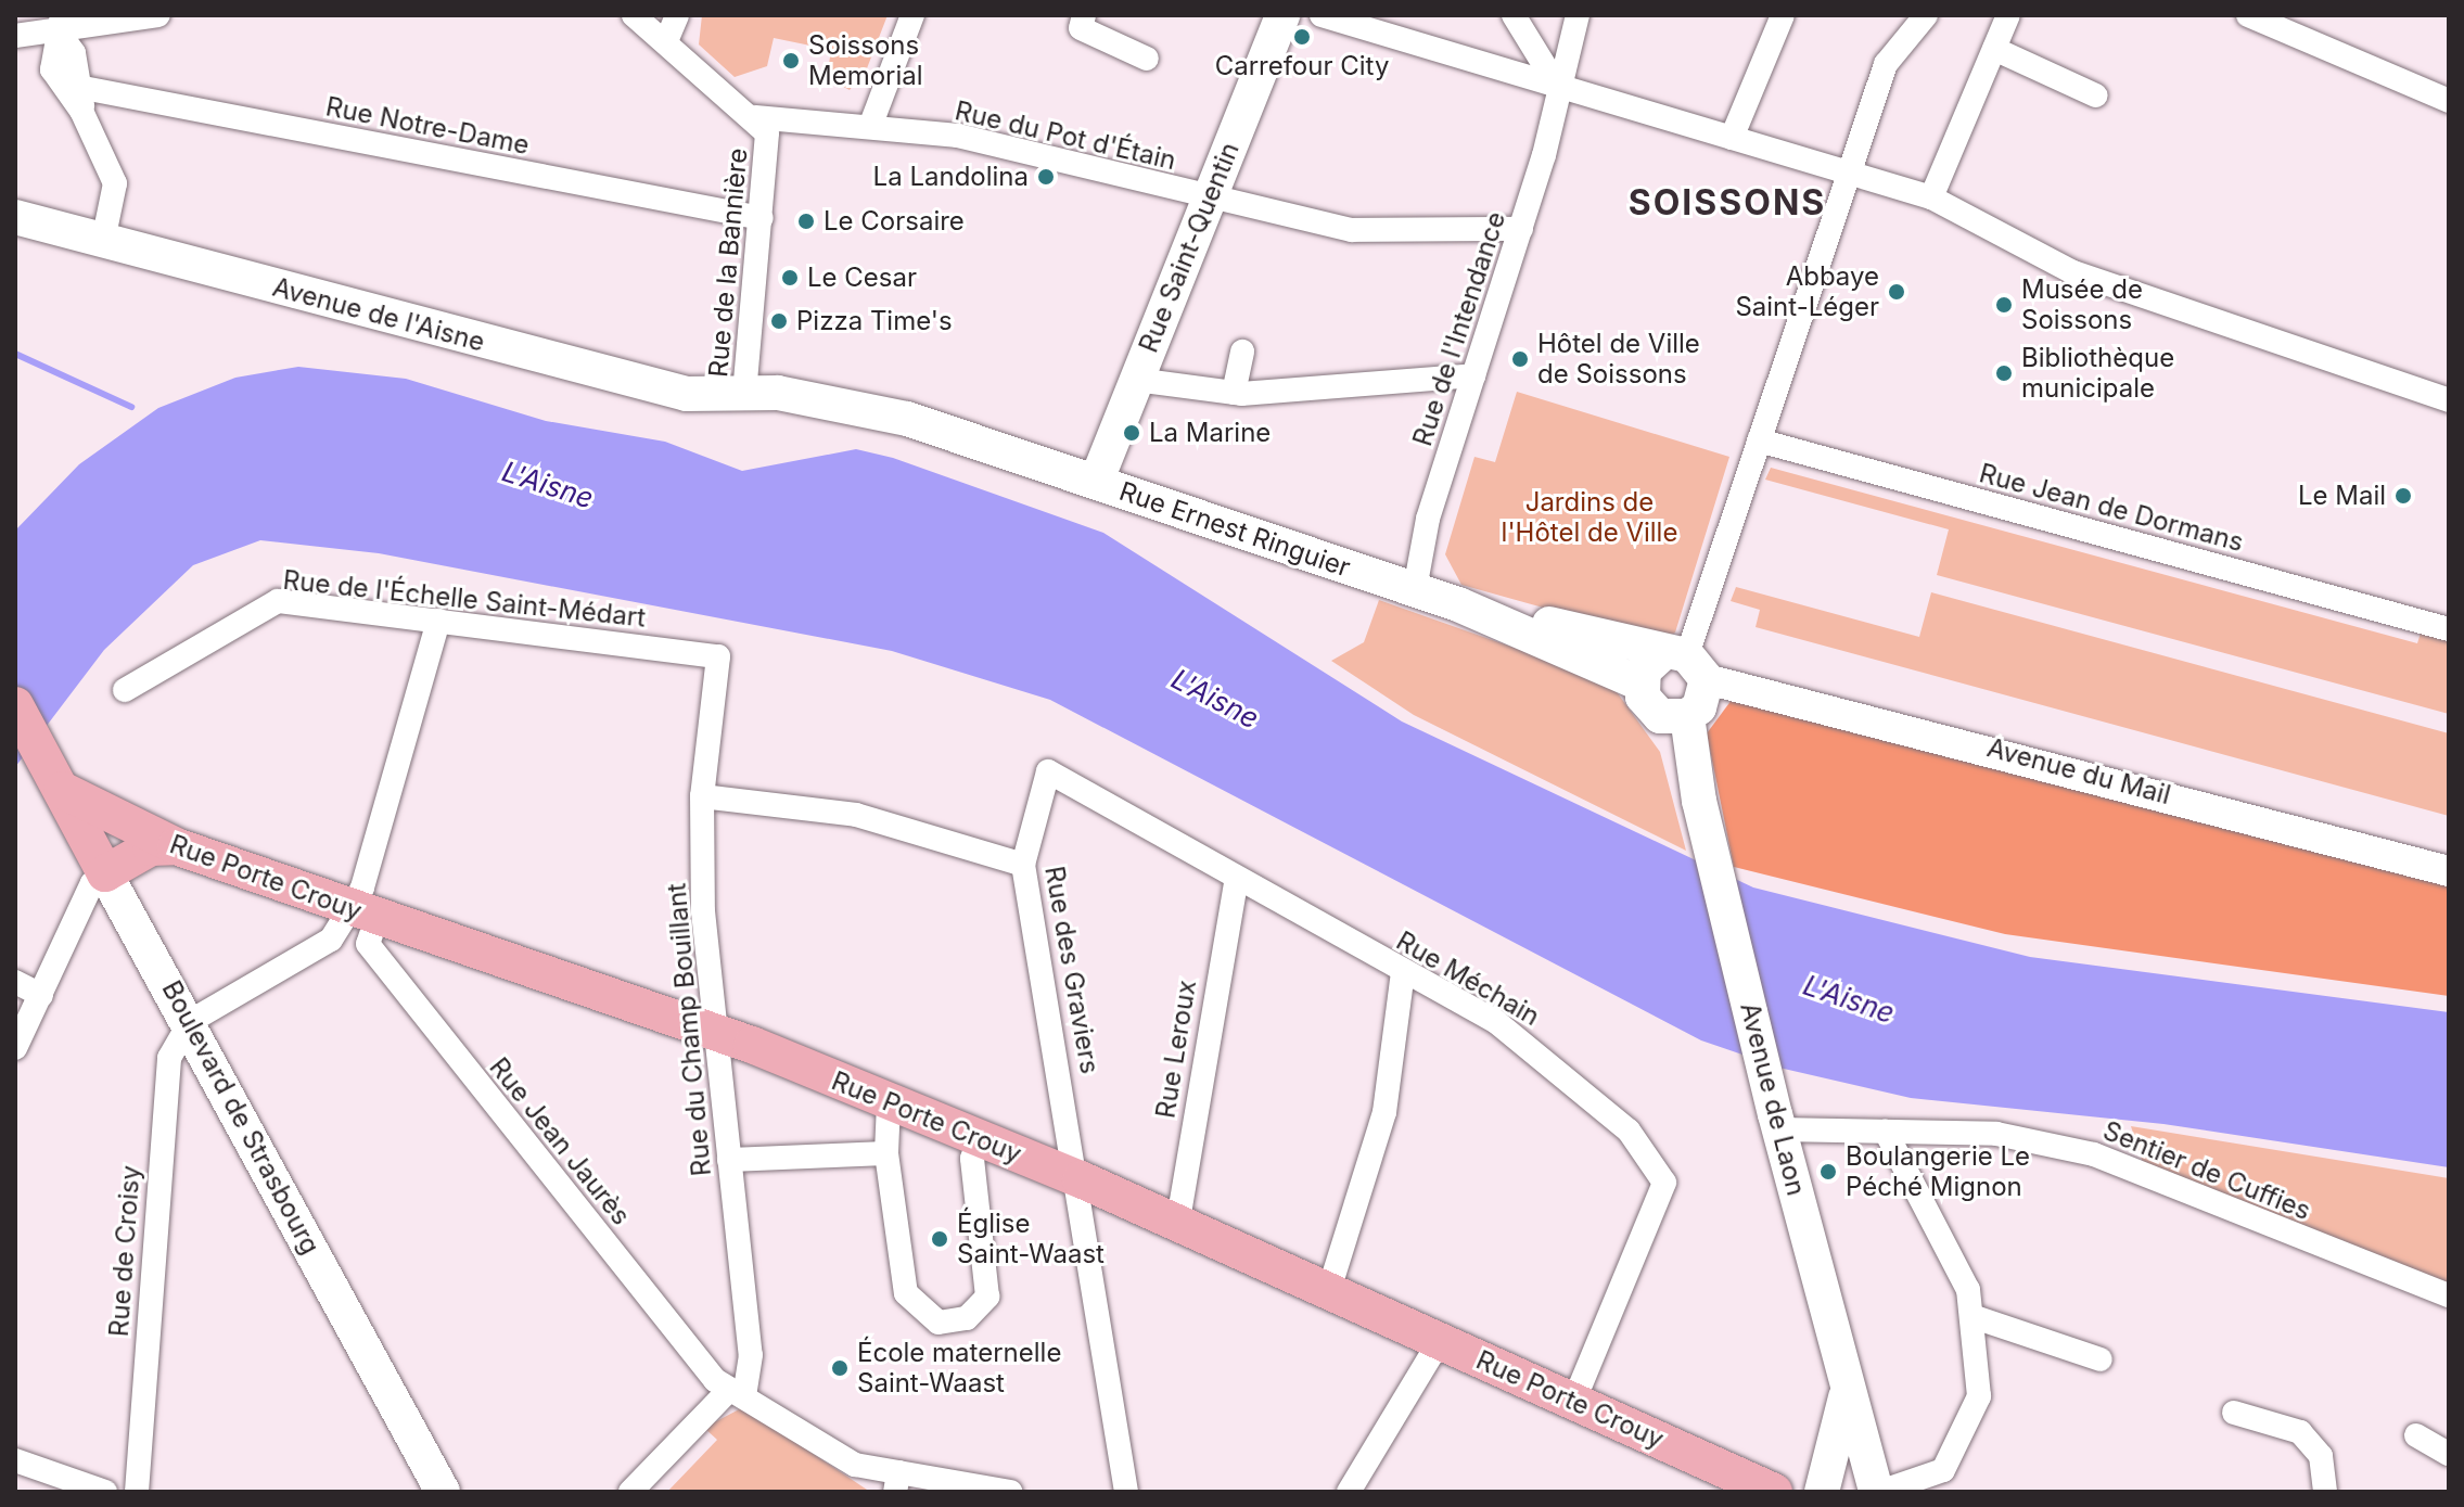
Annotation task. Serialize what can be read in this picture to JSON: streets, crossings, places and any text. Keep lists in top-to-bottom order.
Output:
{
  "streets": {
    "main road": [
      "Rue Saint-Quentin",
      "Avenue de l'Aisne",
      "Rue Ernest Ringuier",
      "Rue Porte Crouy",
      "Avenue de Laon",
      "Boulevard de Strasbourg"
    ],
    "street": [
      "Rue Notre-Dame",
      "Rue du Pot d'Étain",
      "Rue de la Bannière",
      "Rue de l'Intendance",
      "Rue Jean de Dormans",
      "Rue de l'Échelle Saint-Médart",
      "Avenue du Mail",
      "Rue des Graviers",
      "Rue Méchain",
      "Rue du Champ Bouillant",
      "Rue Leroux",
      "Rue Jean Jaurès",
      "Sentier de Cuffies",
      "Rue de Croisy"
    ]
  },
  "crossings": [
    ["Rue Notre-Dame", "Rue de la Bannière"],
    ["Rue du Pot d'Étain", "Rue Saint-Quentin"],
    ["Rue du Pot d'Étain", "Rue de la Bannière"],
    ["Rue du Pot d'Étain", "Rue de l'Intendance"],
    ["Rue Saint-Quentin", "Rue Ernest Ringuier"],
    ["Rue de la Bannière", "Avenue de l'Aisne"],
    ["Avenue de l'Aisne", "Rue Ernest Ringuier"],
    ["Rue de l'Intendance", "Rue Ernest Ringuier"],
    ["Rue de l'Échelle Saint-Médart", "Rue du Champ Bouillant"],
    ["Rue Porte Crouy", "Rue des Graviers"],
    ["Rue Porte Crouy", "Rue Méchain"],
    ["Rue Porte Crouy", "Rue du Champ Bouillant"],
    ["Rue Porte Crouy", "Rue Leroux"],
    ["Rue Porte Crouy", "Boulevard de Strasbourg"],
    ["Rue Porte Crouy", "Rue Jean Jaurès"],
    ["Rue des Graviers", "Rue Méchain"],
    ["Rue Méchain", "Rue Leroux"],
    ["Rue du Champ Bouillant", "Rue Jean Jaurès"],
    ["Avenue de Laon", "Sentier de Cuffies"],
    ["Boulevard de Strasbourg", "Rue de Croisy"]
  ],
  "districts": ["SOISSONS"],
  "water": ["L'Aisne"],
  "parks": ["Jardins de l'Hôtel de Ville"],
  "places": [
    "Carrefour City",
    "Soissons Memorial",
    "La Landolina",
    "Le Corsaire",
    "Le Cesar",
    "Abbaye Saint-Léger",
    "Musée de Soissons",
    "Pizza Time's",
    "Hôtel de Ville de Soissons",
    "Bibliothèque municipale",
    "La Marine",
    "Le Mail",
    "Boulangerie Le Péché Mignon",
    "Église Saint-Waast",
    "École maternelle Saint-Waast"
  ]
}
